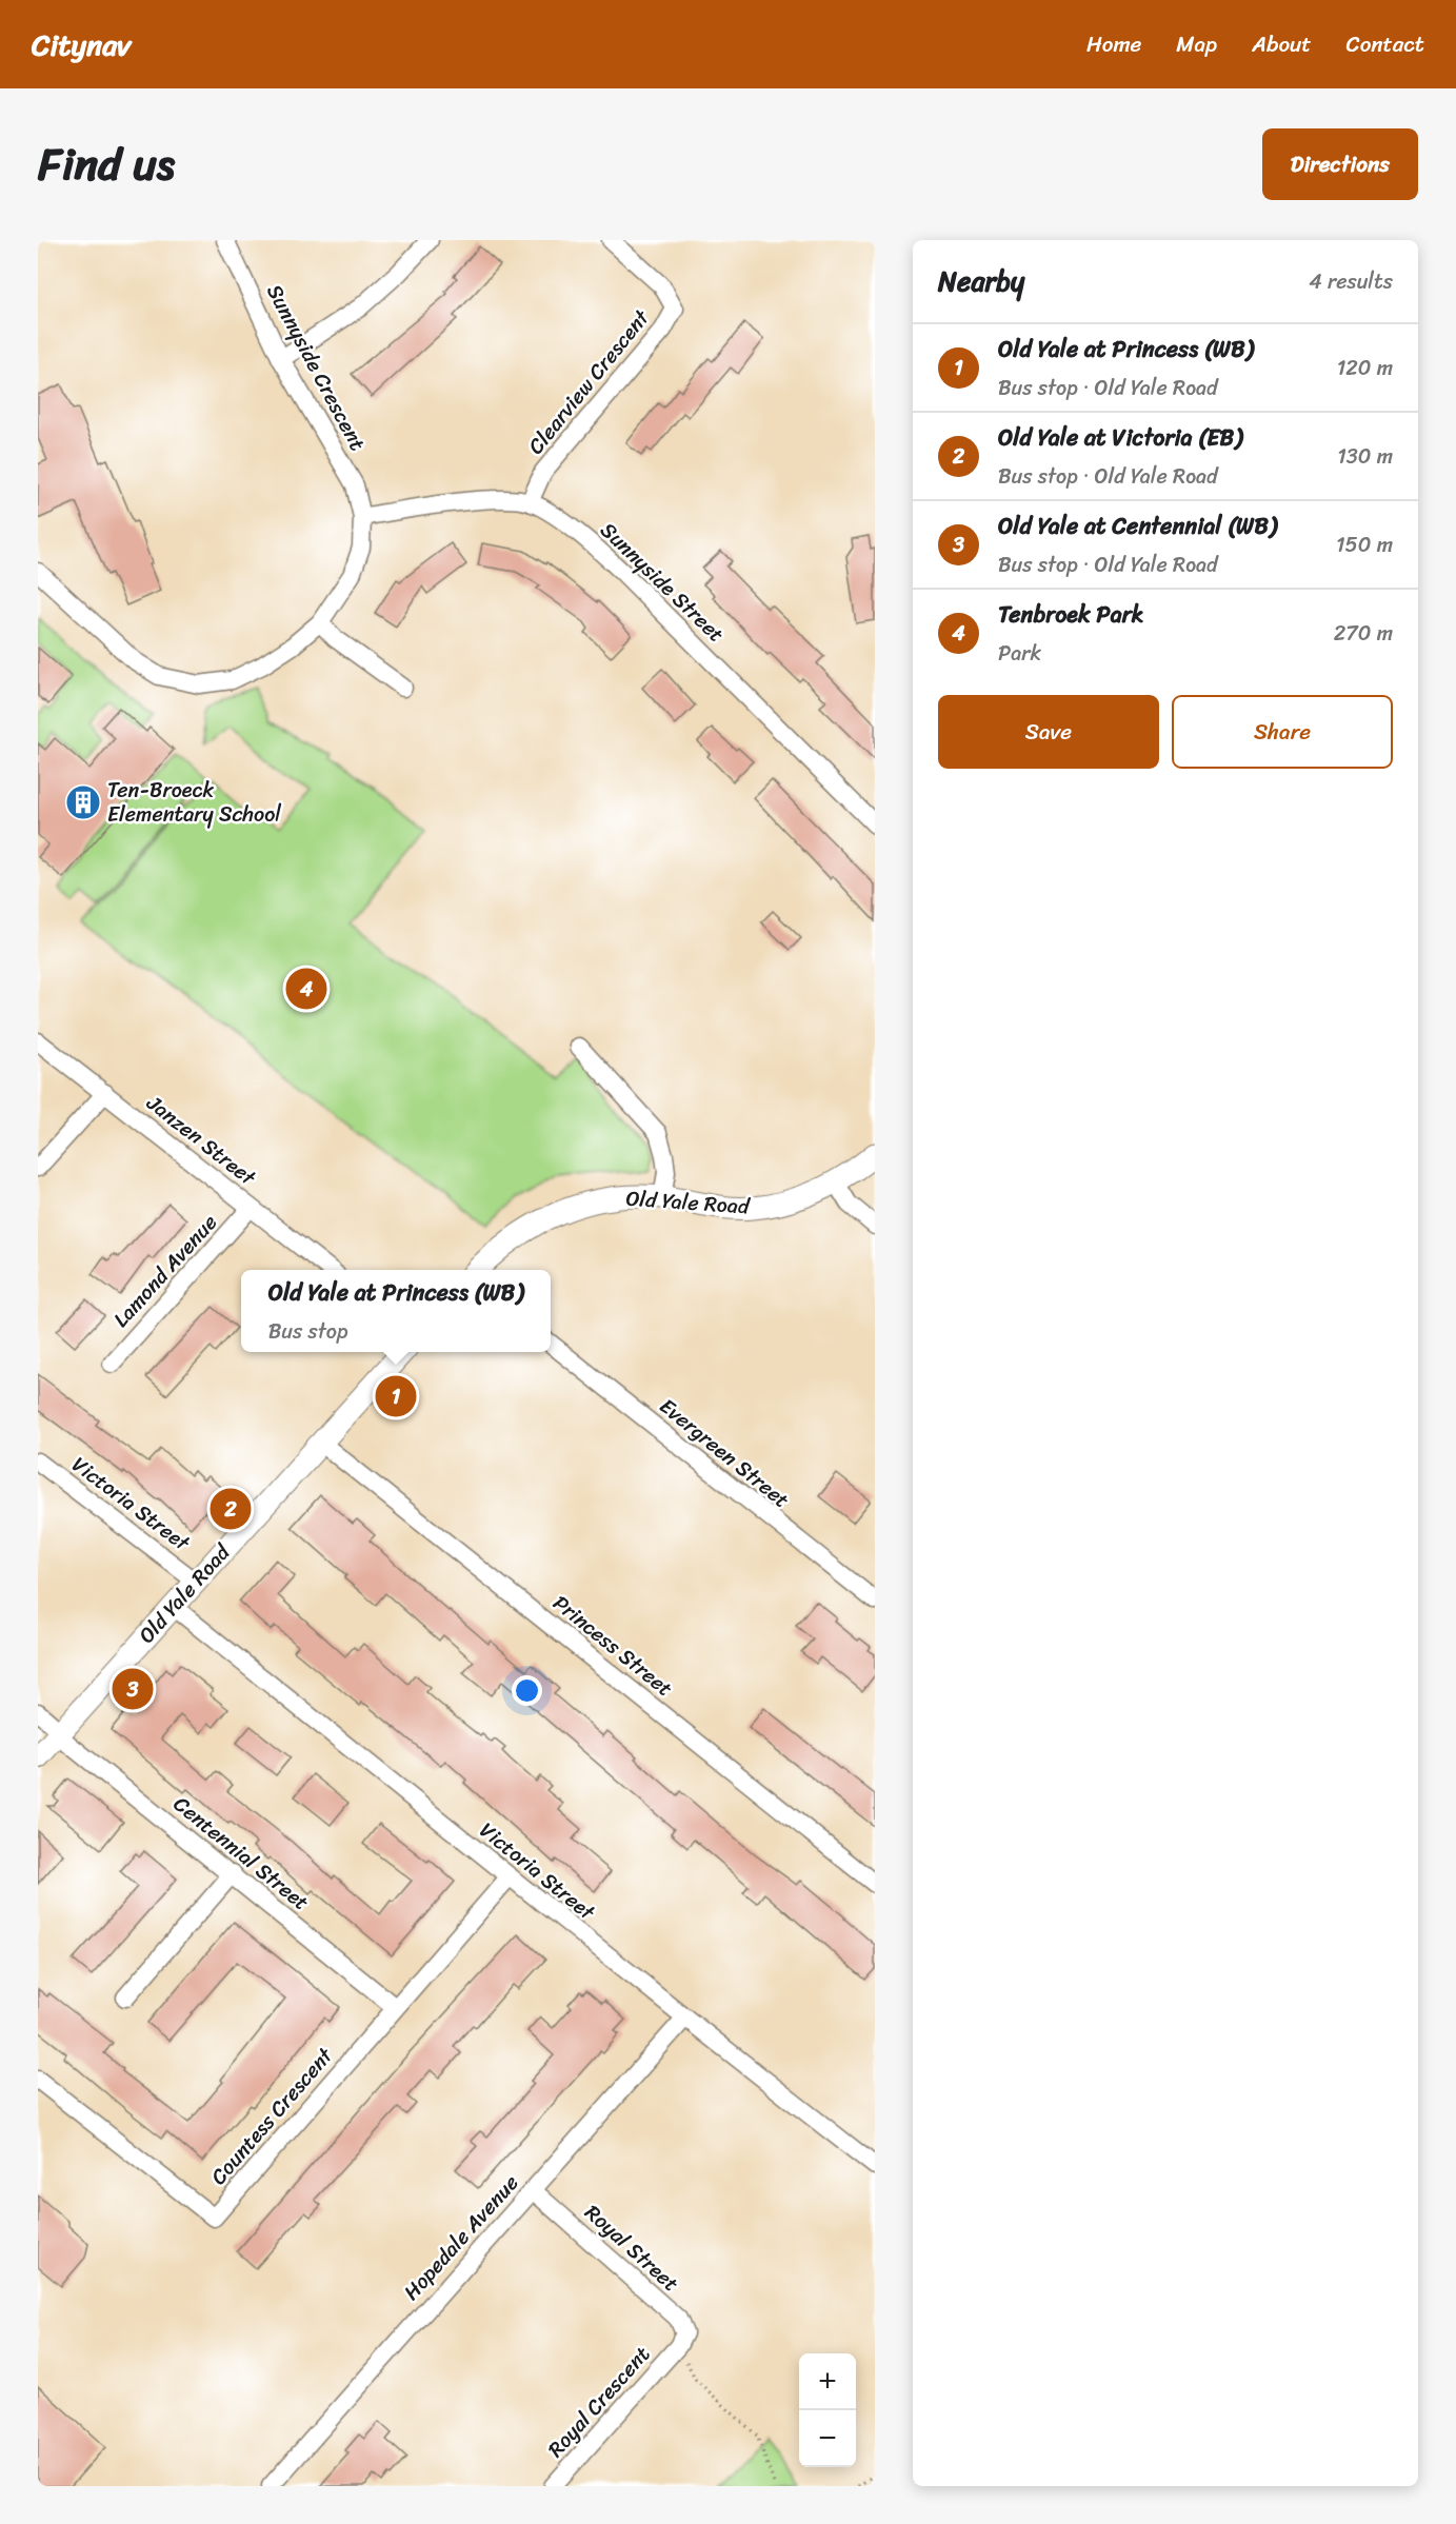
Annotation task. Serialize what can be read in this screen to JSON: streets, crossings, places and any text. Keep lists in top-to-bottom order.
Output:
{
  "streets": {
    "street": [
      "Sunnyside Crescent",
      "Clearview Crescent",
      "Sunnyside Street",
      "Janzen Street",
      "Old Yale Road",
      "Lamond Avenue",
      "Evergreen Street",
      "Victoria Street",
      "Princess Street",
      "Centennial Street",
      "Countess Crescent",
      "Hopedale Avenue",
      "Royal Street",
      "Royal Crescent"
    ]
  },
  "crossings": [
    ["Sunnyside Crescent", "Sunnyside Street"],
    ["Clearview Crescent", "Sunnyside Street"],
    ["Janzen Street", "Lamond Avenue"],
    ["Old Yale Road", "Victoria Street"],
    ["Old Yale Road", "Princess Street"],
    ["Old Yale Road", "Centennial Street"],
    ["Victoria Street", "Countess Crescent"],
    ["Victoria Street", "Hopedale Avenue"],
    ["Centennial Street", "Countess Crescent"],
    ["Hopedale Avenue", "Royal Street"],
    ["Royal Street", "Royal Crescent"]
  ],
  "places": {
    "building": ["Ten-Broeck Elementary School"]
  },
  "page": {
    "header": "Citynav",
    "nav": [
      "Home",
      "Map",
      "About",
      "Contact"
    ],
    "title": "Find us",
    "buttons": [
      "Directions",
      ["Save", "Share"]
    ],
    "heading": ["Nearby", "4 results"],
    "list": [
      {
        "mark": "1",
        "name": "Old Yale at Princess (WB)",
        "note": "Bus stop · Old Yale Road",
        "value": "120 m"
      },
      {
        "mark": "2",
        "name": "Old Yale at Victoria (EB)",
        "note": "Bus stop · Old Yale Road",
        "value": "130 m"
      },
      {
        "mark": "3",
        "name": "Old Yale at Centennial (WB)",
        "note": "Bus stop · Old Yale Road",
        "value": "150 m"
      },
      {
        "mark": "4",
        "name": "Tenbroek Park",
        "note": "Park",
        "value": "270 m"
      }
    ],
    "pins": [
      "4",
      "1",
      "2",
      "3"
    ],
    "popup": ["Old Yale at Princess (WB)", "Bus stop"],
    "map_buttons": ["+", "−"]
  }
}
